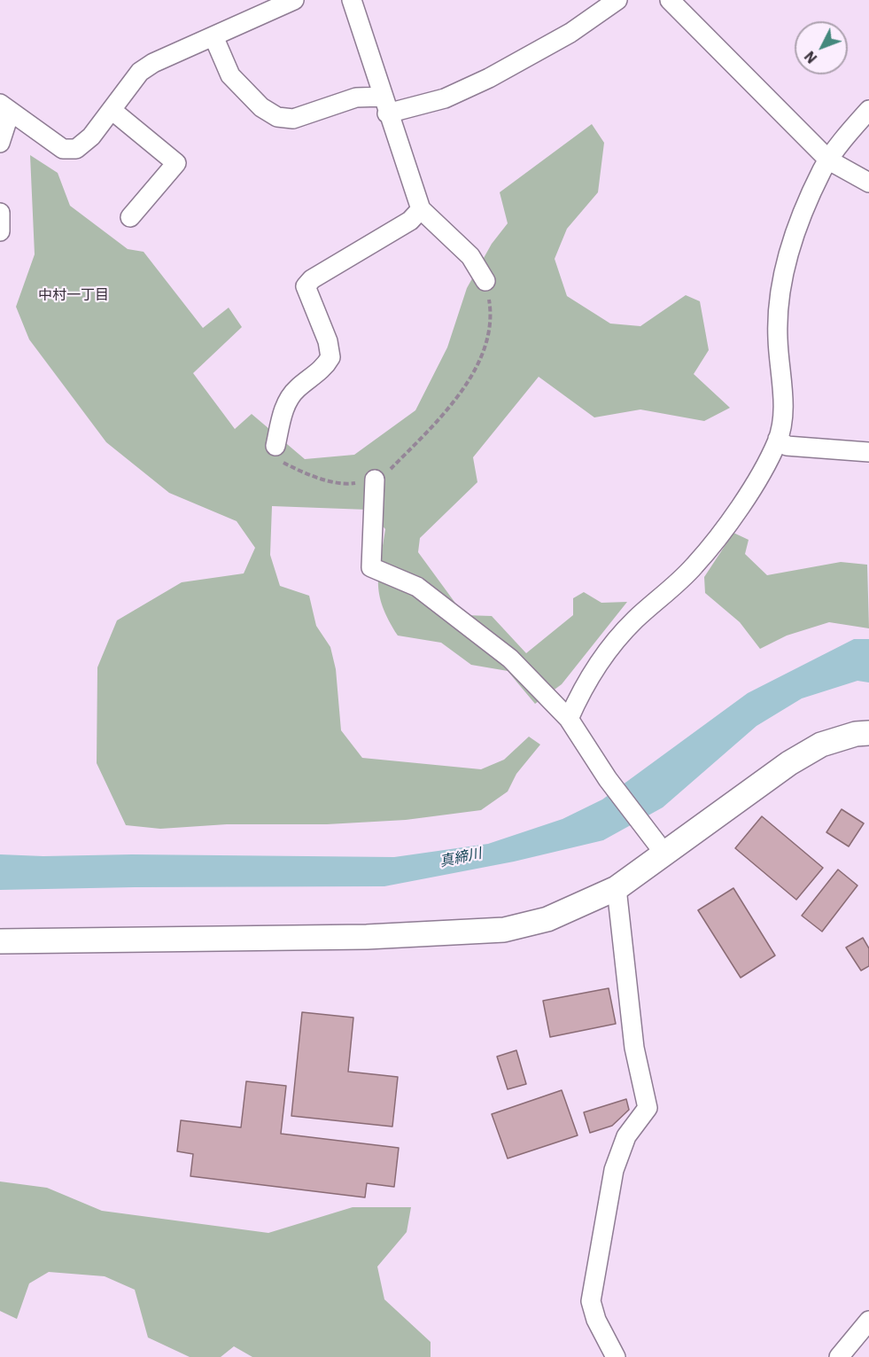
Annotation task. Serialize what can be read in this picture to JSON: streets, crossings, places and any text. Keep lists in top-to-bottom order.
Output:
{
  "districts": ["中村一丁目"],
  "water": ["真締川"],
  "north": "bottom left"
}
